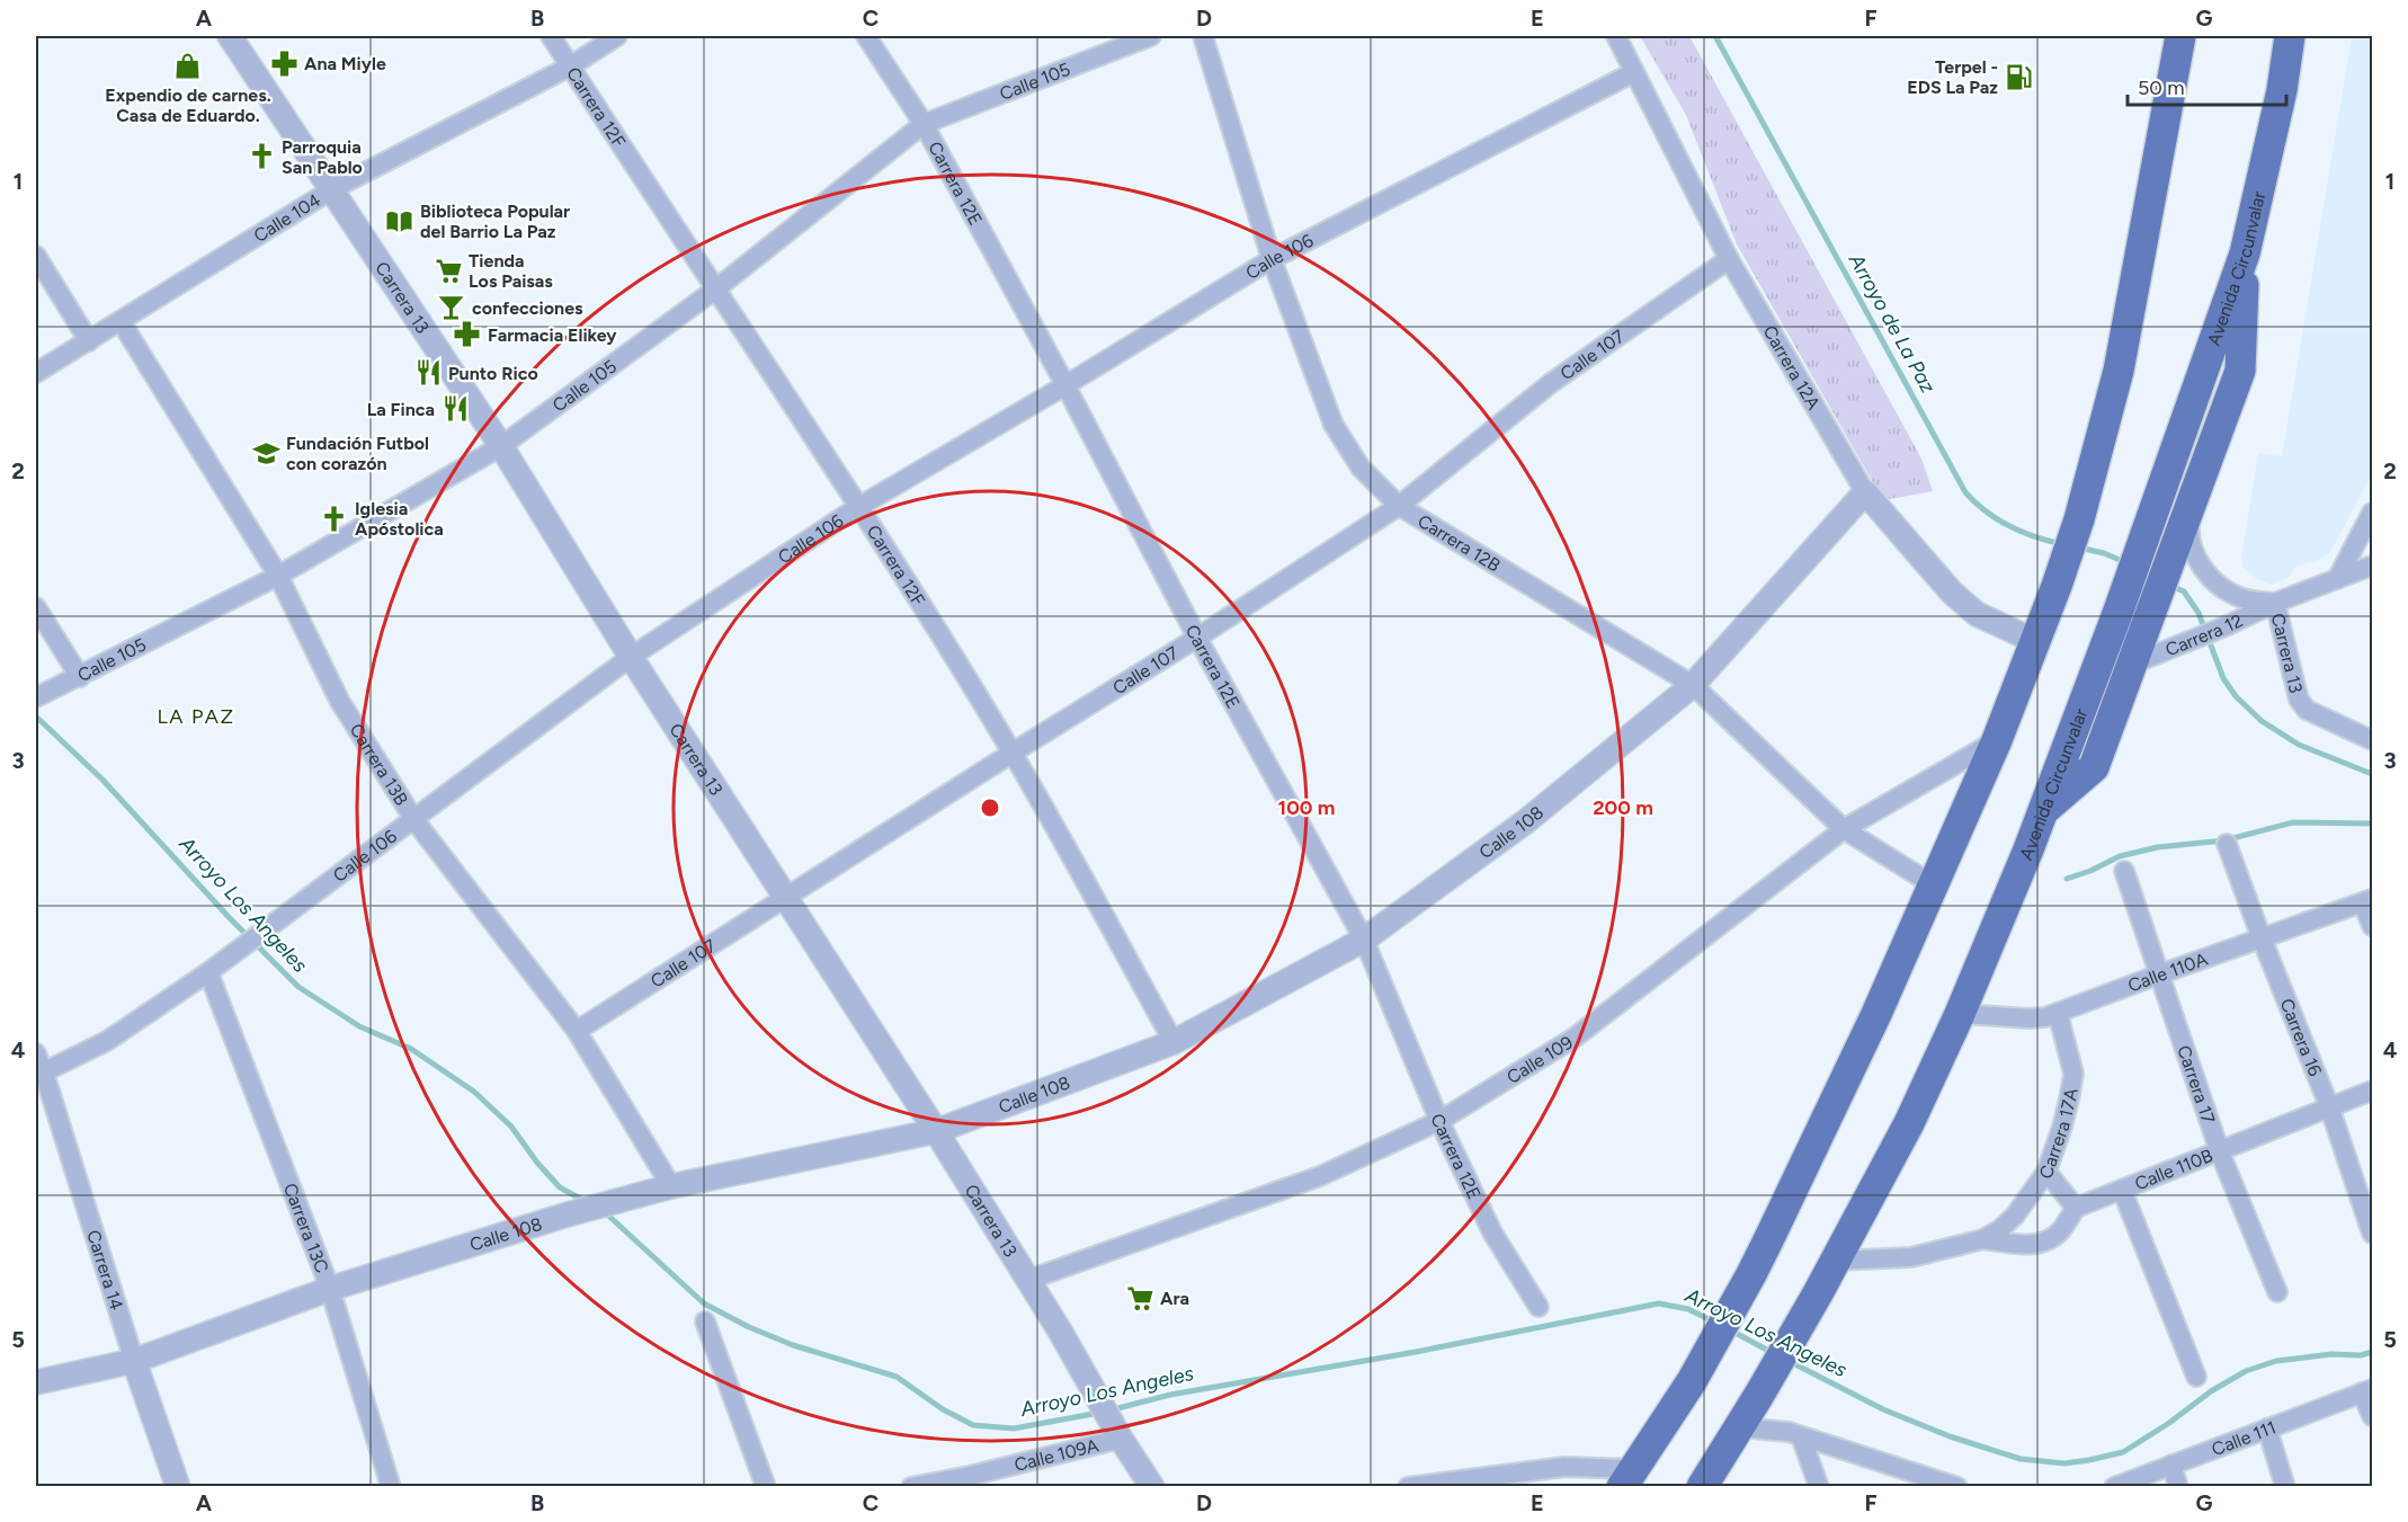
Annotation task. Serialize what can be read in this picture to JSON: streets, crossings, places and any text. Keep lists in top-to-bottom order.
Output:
{
  "streets": {
    "highway": ["Avenida Circunvalar"],
    "street": [
      "Calle 105",
      "Carrera 12F",
      "Carrera 12E",
      "Calle 104",
      "Calle 106",
      "Carrera 13",
      "Calle 107",
      "Carrera 12A",
      "Carrera 12B",
      "Carrera 12",
      "Carrera 13B",
      "Calle 108",
      "Calle 110A",
      "Carrera 16",
      "Calle 109",
      "Carrera 17",
      "Carrera 17A",
      "Calle 110B",
      "Carrera 13C",
      "Carrera 14",
      "Calle 111",
      "Calle 109A"
    ]
  },
  "crossings": [
    ["Calle 105", "Carrera 12F"],
    ["Calle 105", "Carrera 12E"],
    ["Calle 105", "Carrera 13"],
    ["Calle 105", "Carrera 13B"],
    ["Carrera 12F", "Calle 104"],
    ["Carrera 12F", "Calle 106"],
    ["Carrera 12F", "Calle 107"],
    ["Carrera 12F", "Calle 108"],
    ["Carrera 12E", "Calle 106"],
    ["Carrera 12E", "Calle 107"],
    ["Carrera 12E", "Calle 108"],
    ["Carrera 12E", "Calle 109"],
    ["Calle 104", "Carrera 13"],
    ["Calle 104", "Carrera 13B"],
    ["Calle 106", "Carrera 13"],
    ["Calle 106", "Carrera 12A"],
    ["Calle 106", "Carrera 12B"],
    ["Calle 106", "Carrera 13B"],
    ["Calle 106", "Carrera 13C"],
    ["Calle 106", "Carrera 14"],
    ["Avenida Circunvalar", "Calle 110A"],
    ["Carrera 13", "Calle 107"],
    ["Carrera 13", "Carrera 12"],
    ["Carrera 13", "Calle 108"],
    ["Carrera 13", "Calle 109"],
    ["Carrera 13", "Calle 109A"],
    ["Calle 107", "Carrera 12A"],
    ["Calle 107", "Carrera 12B"],
    ["Calle 107", "Carrera 13B"],
    ["Carrera 12A", "Calle 108"],
    ["Carrera 12B", "Calle 108"],
    ["Carrera 12B", "Calle 109"],
    ["Carrera 13B", "Calle 108"],
    ["Calle 108", "Carrera 13C"],
    ["Calle 108", "Carrera 14"],
    ["Calle 110A", "Carrera 16"],
    ["Calle 110A", "Carrera 17"],
    ["Calle 110A", "Carrera 17A"],
    ["Carrera 16", "Calle 110B"],
    ["Carrera 17", "Calle 110B"],
    ["Carrera 17A", "Calle 110B"]
  ],
  "districts": ["LA PAZ"],
  "water": ["Arroyo de La Paz", "Arroyo Los Angeles"],
  "places": {
    "pharmacy": ["Ana Miyle", "Farmacia Elikey"],
    "shop": ["Expendio de carnes. Casa de Eduardo."],
    "fuel station": ["Terpel - EDS La Paz"],
    "church": ["Parroquia San Pablo", "Iglesia Apóstolica"],
    "library": ["Biblioteca Popular del Barrio La Paz"],
    "supermarket": ["Tienda Los Paisas", "Ara"],
    "bar": ["confecciones"],
    "restaurant": ["Punto Rico", "La Finca"],
    "school or university": ["Fundación Futbol con corazón"]
  },
  "scale_bar": "50 m",
  "grid": {
    "columns": [
      "A",
      "B",
      "C",
      "D",
      "E",
      "F",
      "G"
    ],
    "rows": [
      "1",
      "2",
      "3",
      "4",
      "5"
    ]
  },
  "rings": ["100 m", "200 m"]
}
